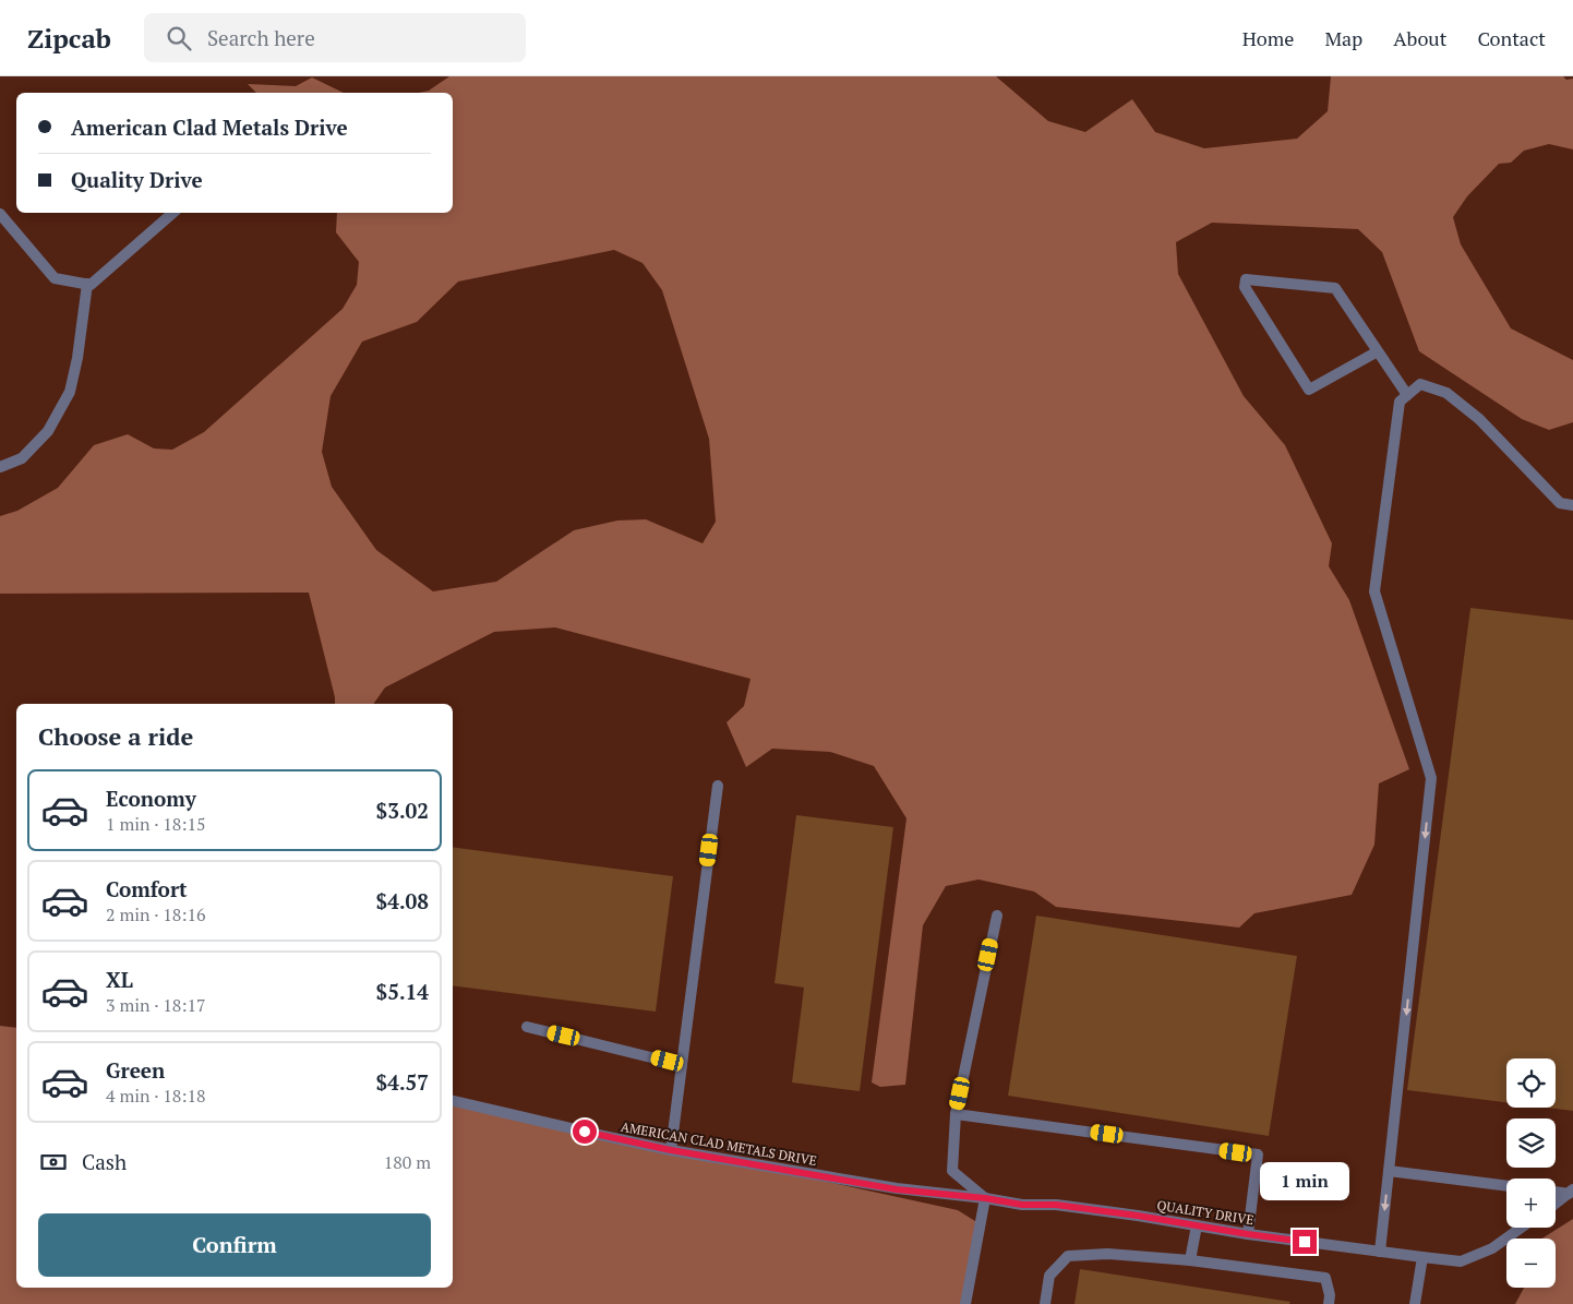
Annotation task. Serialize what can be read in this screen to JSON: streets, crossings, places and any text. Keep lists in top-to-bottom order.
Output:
{
  "streets": {
    "street": ["AMERICAN CLAD METALS DRIVE", "QUALITY DRIVE"]
  },
  "crossings": [
    ["AMERICAN CLAD METALS DRIVE", "QUALITY DRIVE"]
  ],
  "page": {
    "header": "Zipcab",
    "search": "Search here",
    "nav": [
      "Home",
      "Map",
      "About",
      "Contact"
    ],
    "banner": ["American Clad Metals Drive", "Quality Drive"],
    "heading": "Choose a ride",
    "list": [
      {
        "name": "Economy",
        "note": "1 min · 18:15",
        "value": "$3.02"
      },
      {
        "name": "Comfort",
        "note": "2 min · 18:16",
        "value": "$4.08"
      },
      {
        "name": "XL",
        "note": "3 min · 18:17",
        "value": "$5.14"
      },
      {
        "name": "Green",
        "note": "4 min · 18:18",
        "value": "$4.57"
      }
    ],
    "map_buttons": ["+", "−"],
    "pay": ["Cash", "180 m"],
    "bubble": "1 min",
    "buttons": "Confirm"
  }
}
